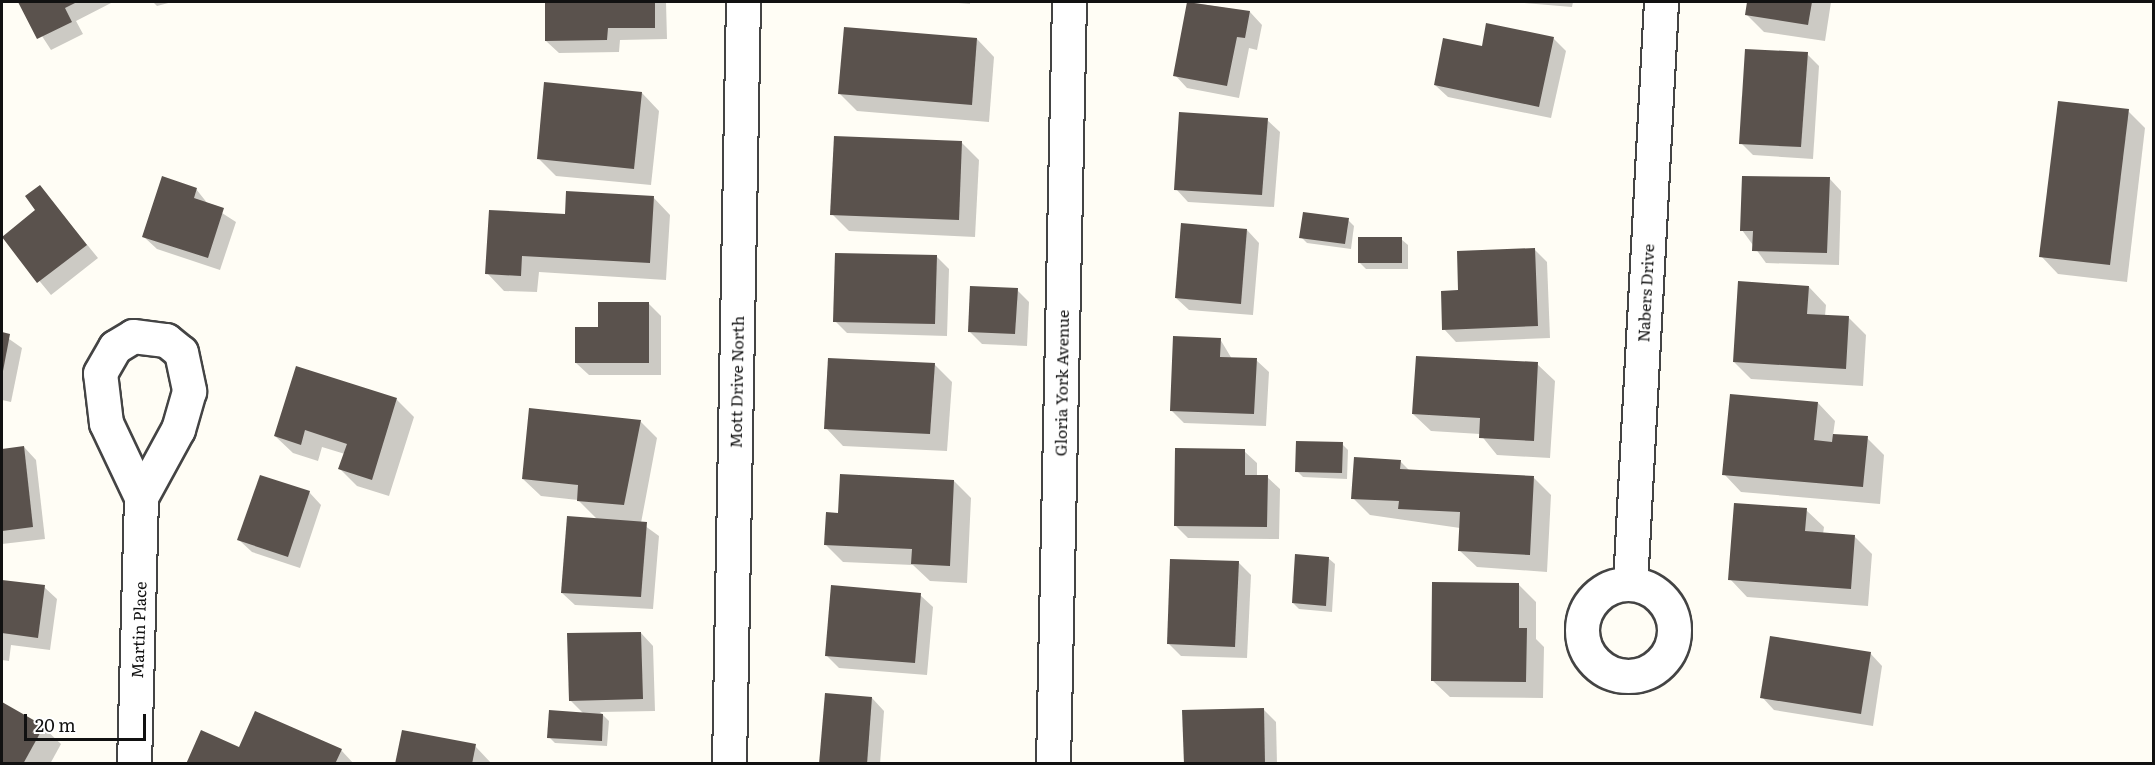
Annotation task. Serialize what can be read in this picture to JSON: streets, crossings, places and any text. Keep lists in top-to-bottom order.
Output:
{
  "streets": {
    "street": [
      "Nabers Drive",
      "Mott Drive North",
      "Gloria York Avenue",
      "Martin Place"
    ]
  },
  "scale_bar": "20 m"
}
